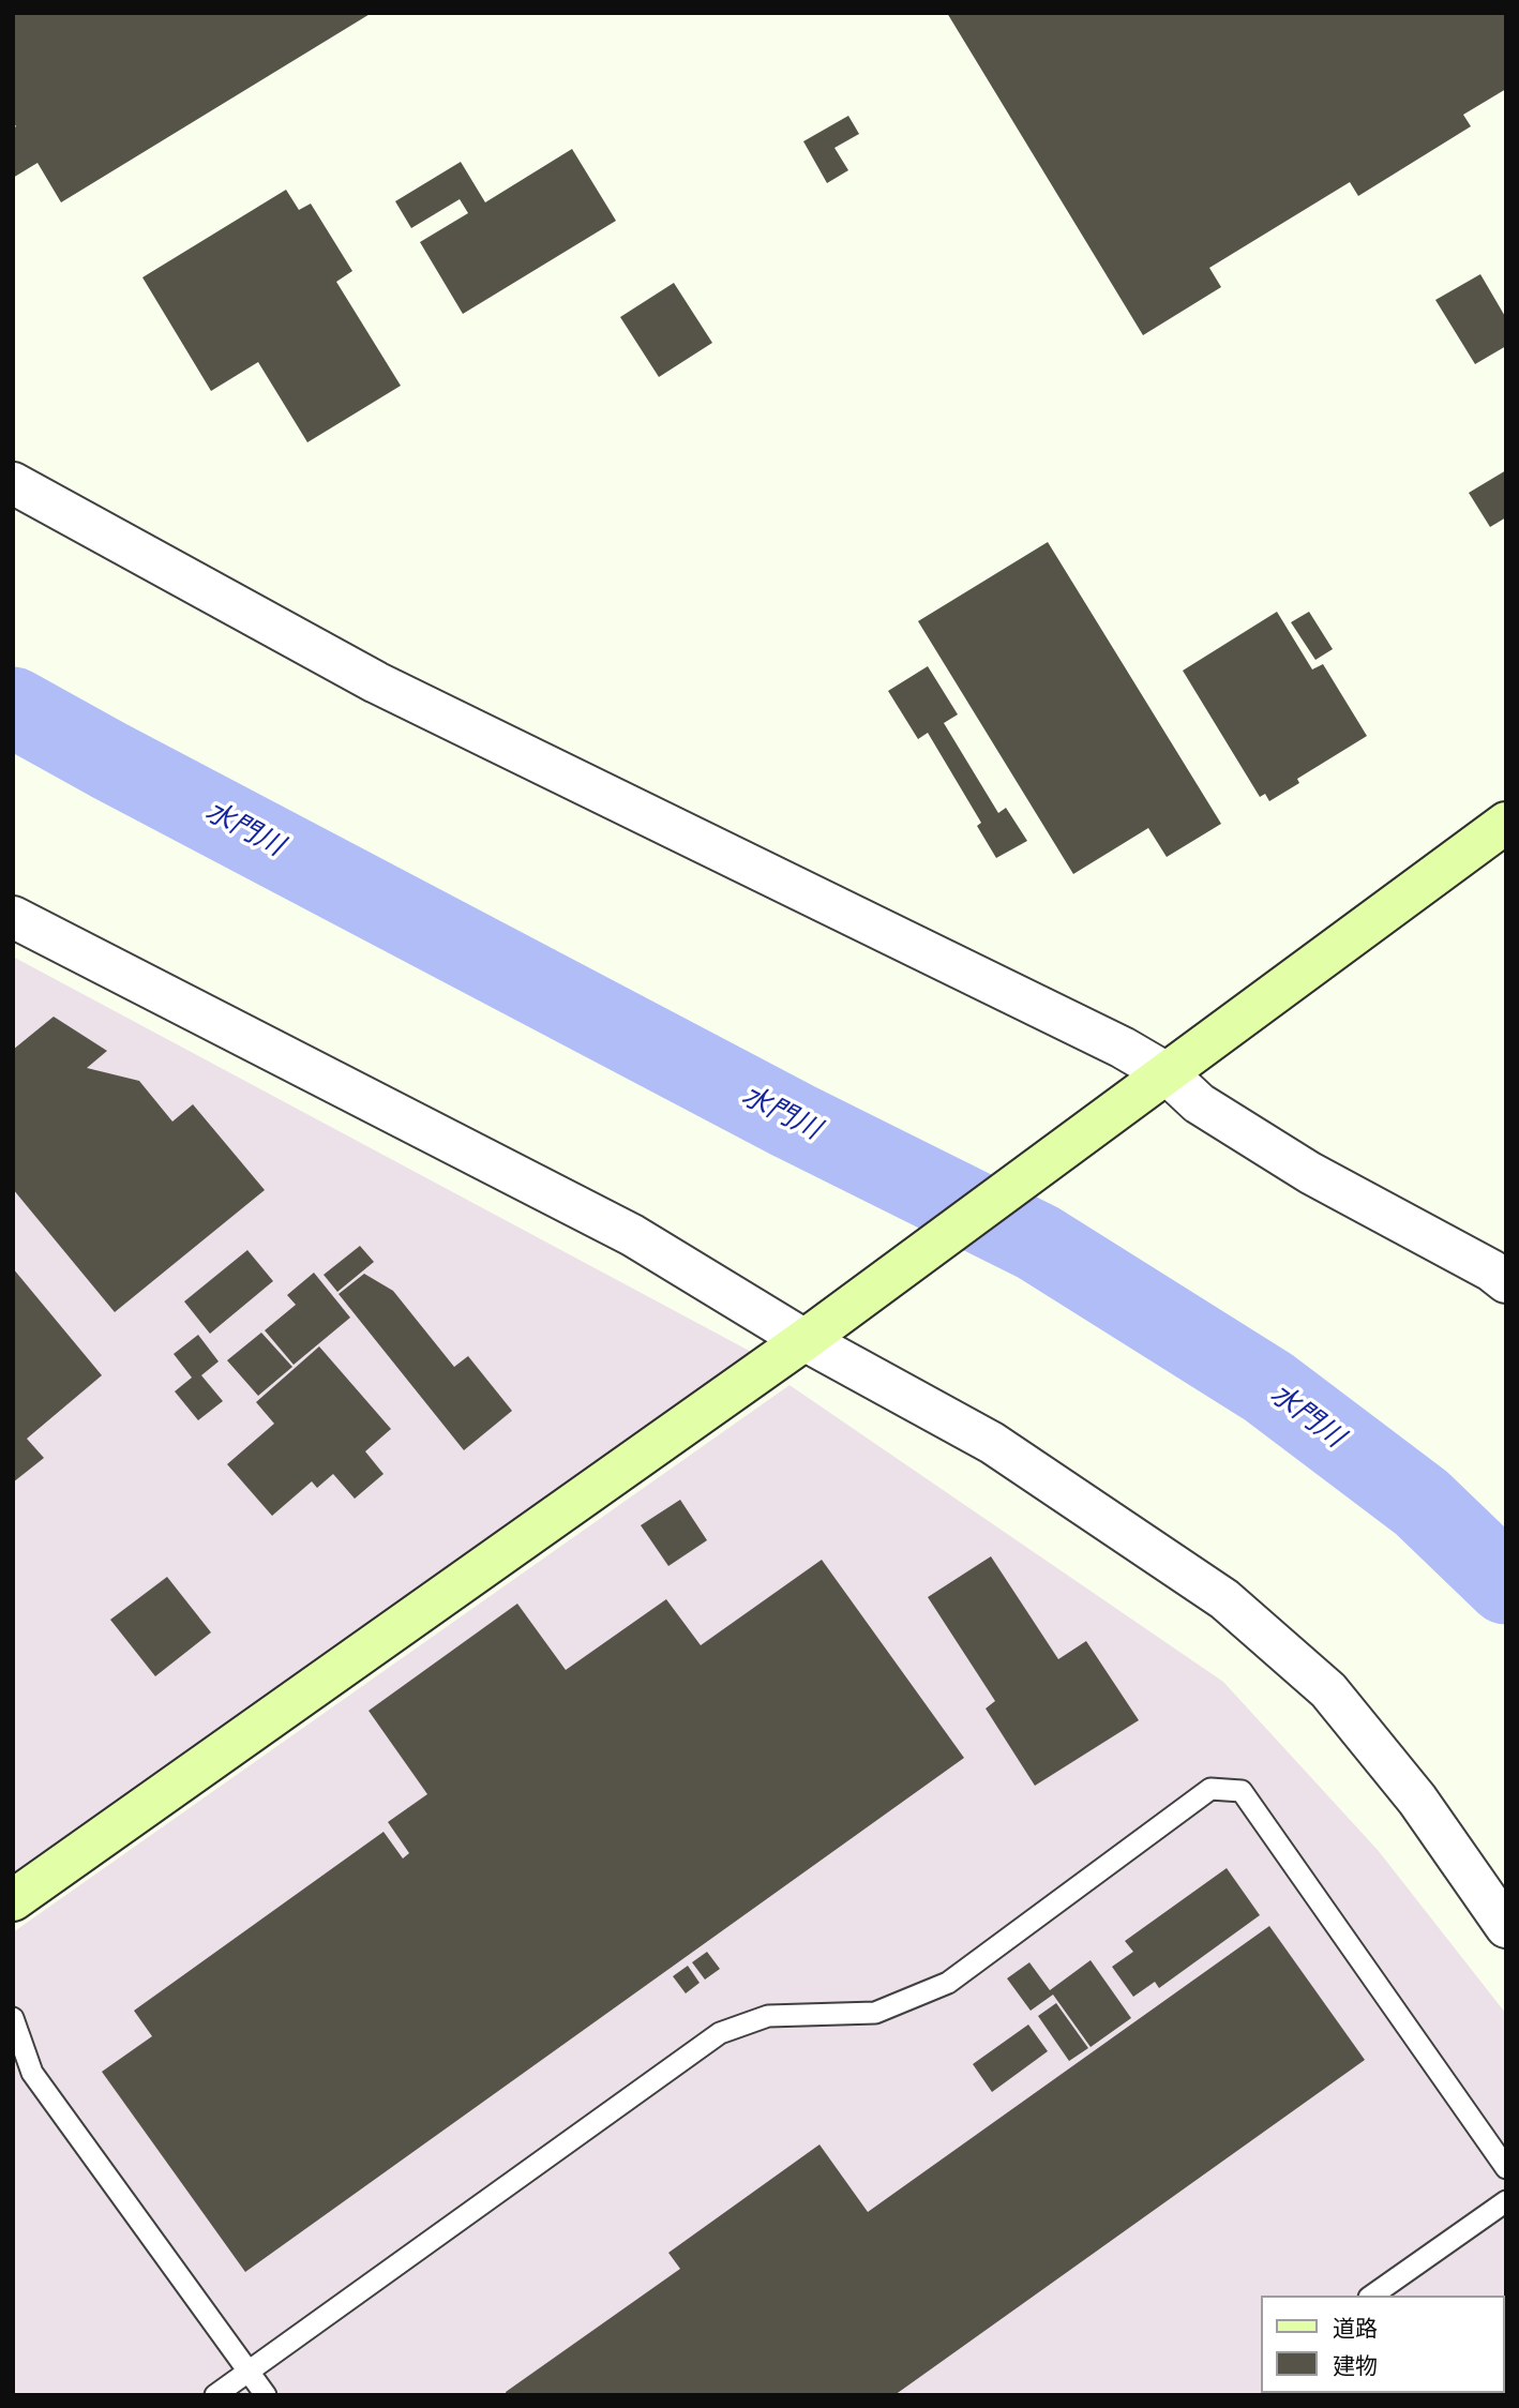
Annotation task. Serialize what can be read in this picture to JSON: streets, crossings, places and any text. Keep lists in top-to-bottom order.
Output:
{
  "water": ["水門川"],
  "legend": ["道路", "建物"]
}
